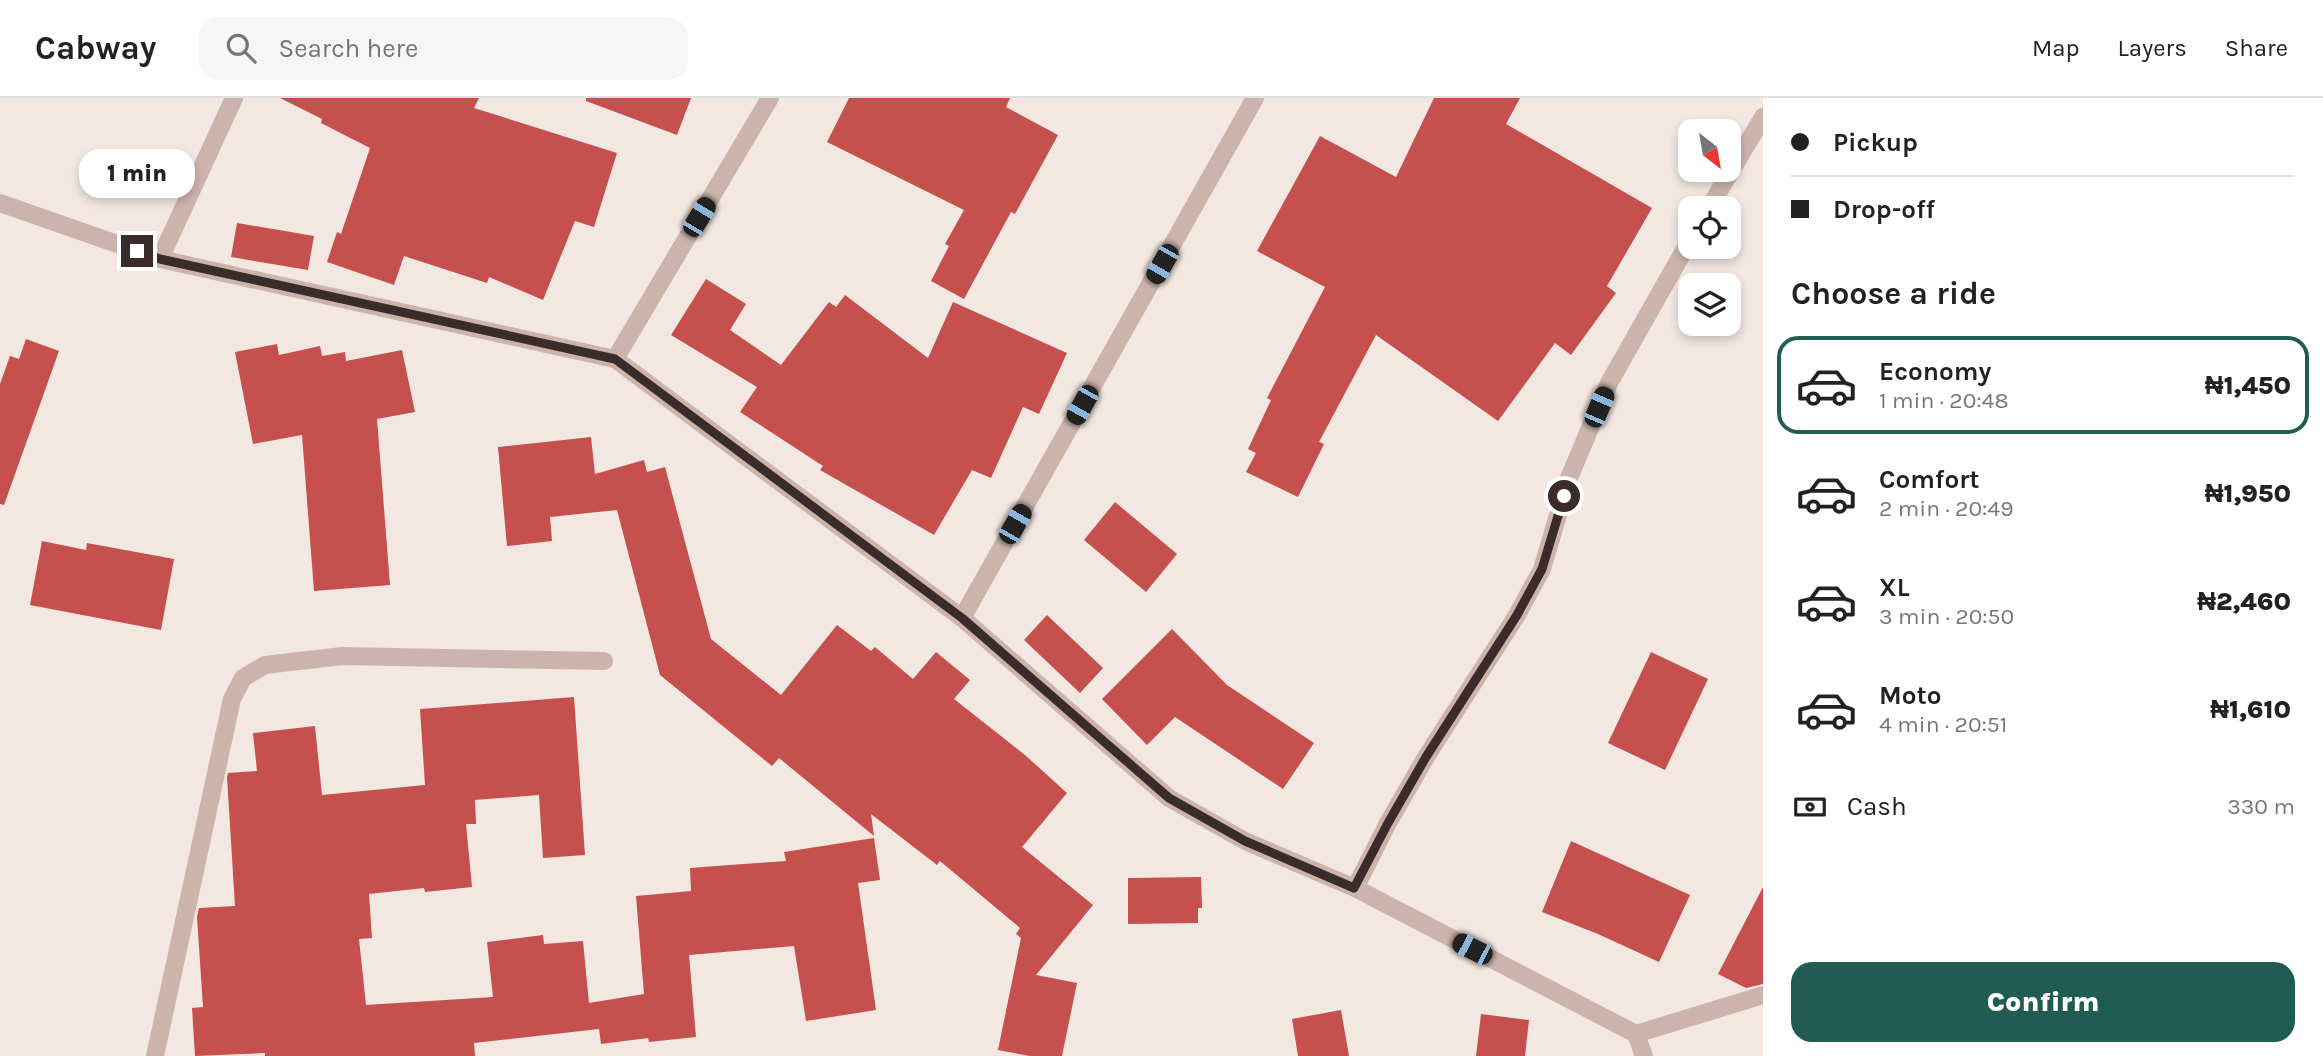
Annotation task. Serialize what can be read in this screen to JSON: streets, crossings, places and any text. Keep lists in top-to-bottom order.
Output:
{
  "north": "bottom right",
  "page": {
    "header": "Cabway",
    "search": "Search here",
    "nav": ["Map", "Layers", "Share"],
    "banner": ["Pickup", "Drop-off"],
    "bubble": "1 min",
    "heading": "Choose a ride",
    "list": [
      {
        "name": "Economy",
        "note": "1 min · 20:48",
        "value": "₦1,450"
      },
      {
        "name": "Comfort",
        "note": "2 min · 20:49",
        "value": "₦1,950"
      },
      {
        "name": "XL",
        "note": "3 min · 20:50",
        "value": "₦2,460"
      },
      {
        "name": "Moto",
        "note": "4 min · 20:51",
        "value": "₦1,610"
      }
    ],
    "pay": ["Cash", "330 m"],
    "buttons": "Confirm"
  }
}
